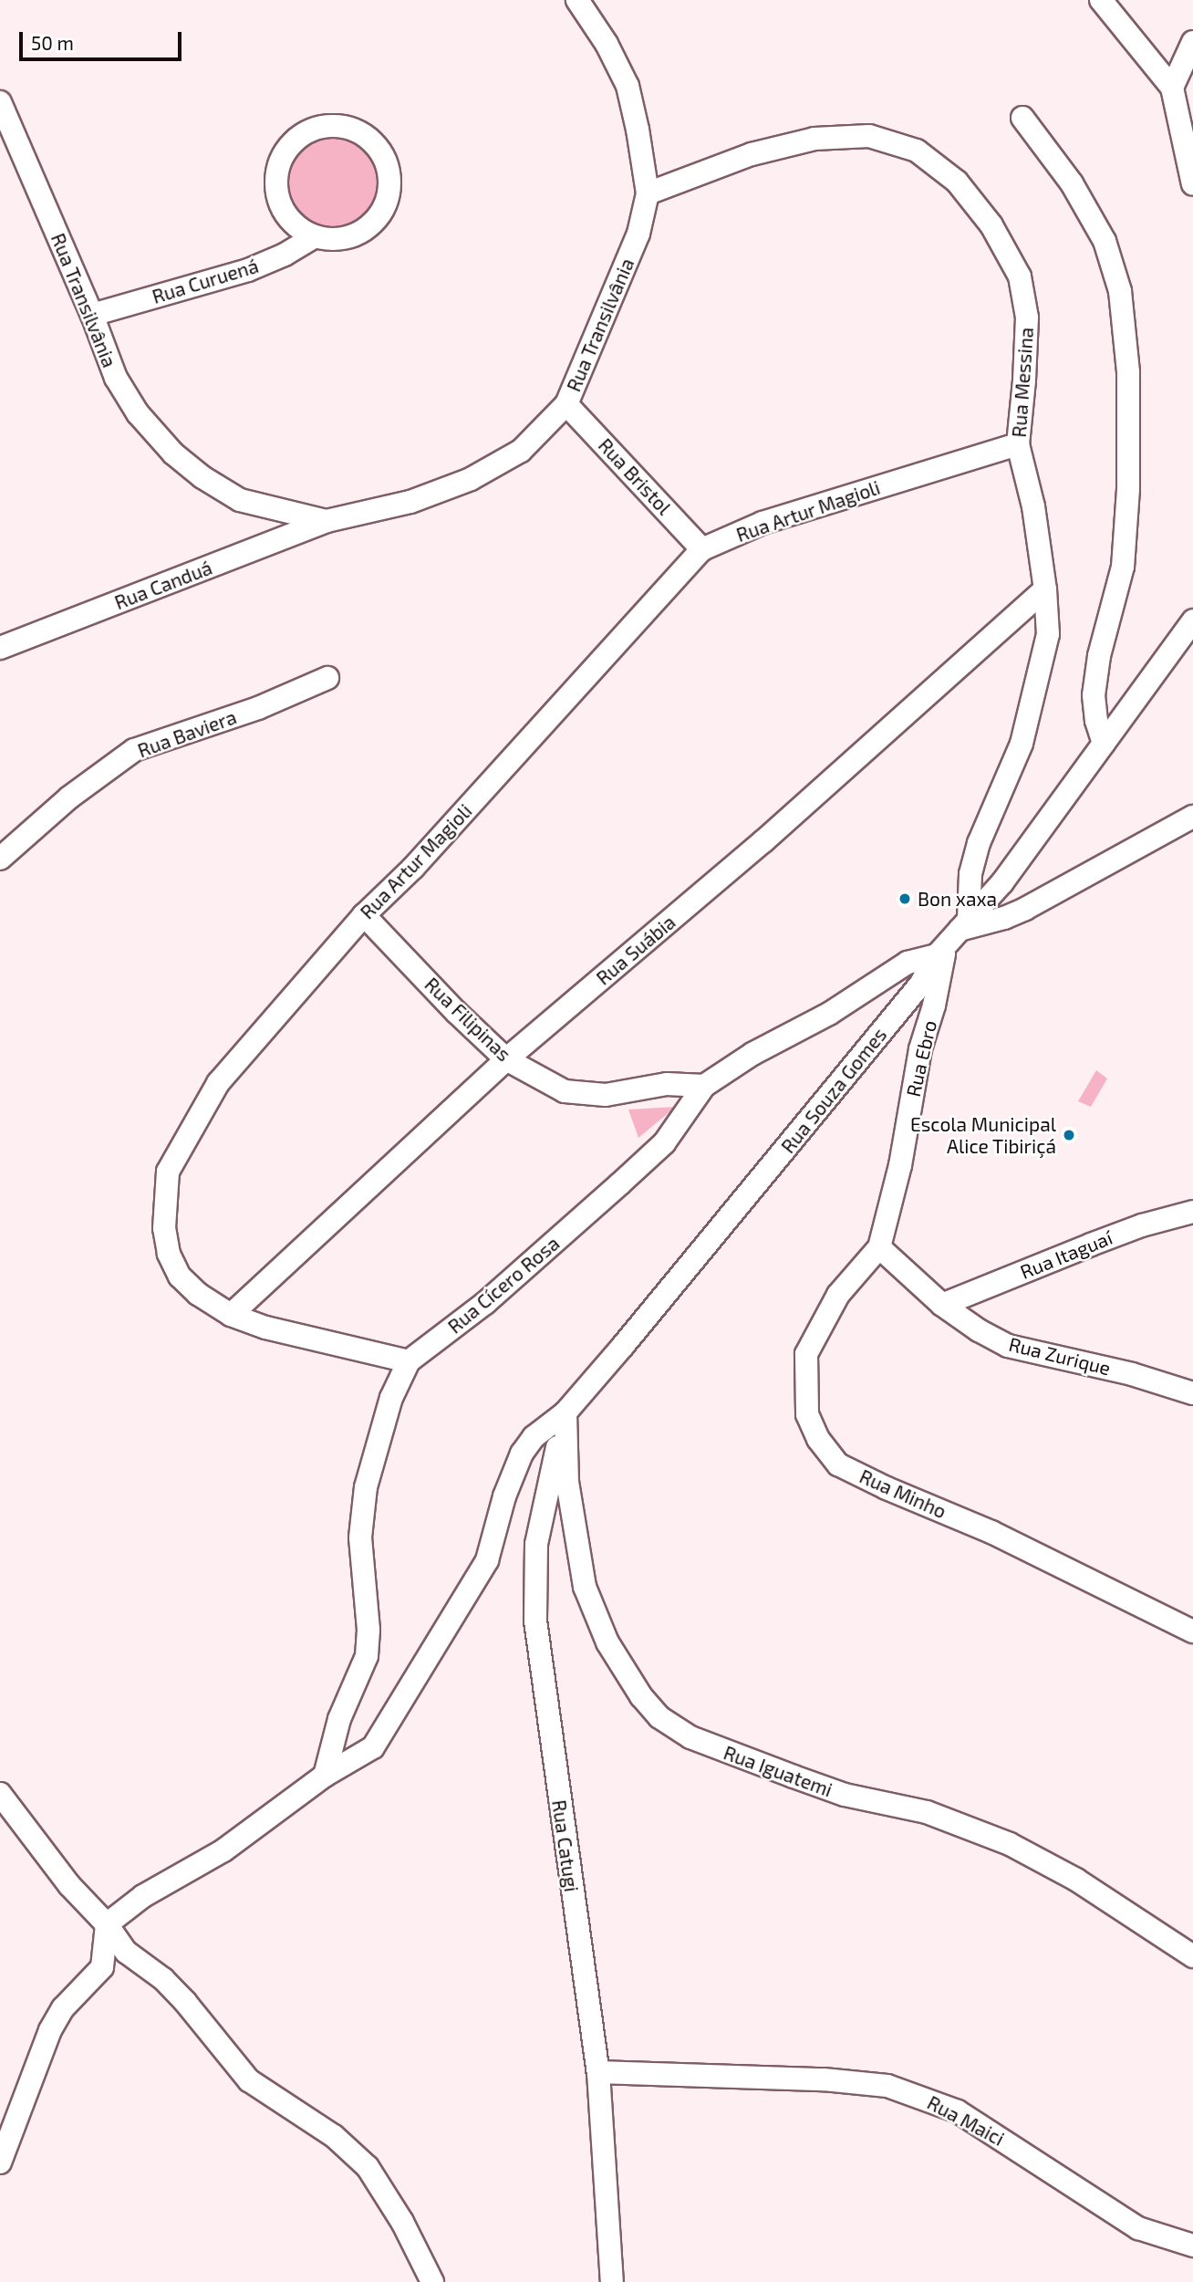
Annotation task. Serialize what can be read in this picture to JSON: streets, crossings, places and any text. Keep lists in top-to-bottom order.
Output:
{
  "streets": {
    "street": [
      "Rua Curuená",
      "Rua Transilvânia",
      "Rua Messina",
      "Rua Bristol",
      "Rua Artur Magioli",
      "Rua Canduá",
      "Rua Baviera",
      "Rua Suábia",
      "Rua Filipinas",
      "Rua Ebro",
      "Rua Souza Gomes",
      "Rua Itaguaí",
      "Rua Cícero Rosa",
      "Rua Zurique",
      "Rua Minho",
      "Rua Iguatemi",
      "Rua Catugi",
      "Rua Maici"
    ]
  },
  "crossings": [
    ["Rua Curuená", "Rua Transilvânia"],
    ["Rua Transilvânia", "Rua Messina"],
    ["Rua Transilvânia", "Rua Bristol"],
    ["Rua Transilvânia", "Rua Canduá"],
    ["Rua Messina", "Rua Artur Magioli"],
    ["Rua Messina", "Rua Suábia"],
    ["Rua Messina", "Rua Ebro"],
    ["Rua Messina", "Rua Souza Gomes"],
    ["Rua Messina", "Rua Cícero Rosa"],
    ["Rua Bristol", "Rua Artur Magioli"],
    ["Rua Artur Magioli", "Rua Suábia"],
    ["Rua Artur Magioli", "Rua Filipinas"],
    ["Rua Artur Magioli", "Rua Cícero Rosa"],
    ["Rua Suábia", "Rua Filipinas"],
    ["Rua Filipinas", "Rua Cícero Rosa"],
    ["Rua Ebro", "Rua Souza Gomes"],
    ["Rua Ebro", "Rua Cícero Rosa"],
    ["Rua Ebro", "Rua Zurique"],
    ["Rua Ebro", "Rua Minho"],
    ["Rua Souza Gomes", "Rua Cícero Rosa"],
    ["Rua Souza Gomes", "Rua Iguatemi"],
    ["Rua Souza Gomes", "Rua Catugi"],
    ["Rua Itaguaí", "Rua Zurique"],
    ["Rua Zurique", "Rua Minho"],
    ["Rua Iguatemi", "Rua Catugi"],
    ["Rua Catugi", "Rua Maici"]
  ],
  "places": ["Bon xaxa", "Escola Municipal Alice Tibiriçá"],
  "scale_bar": "50 m"
}
